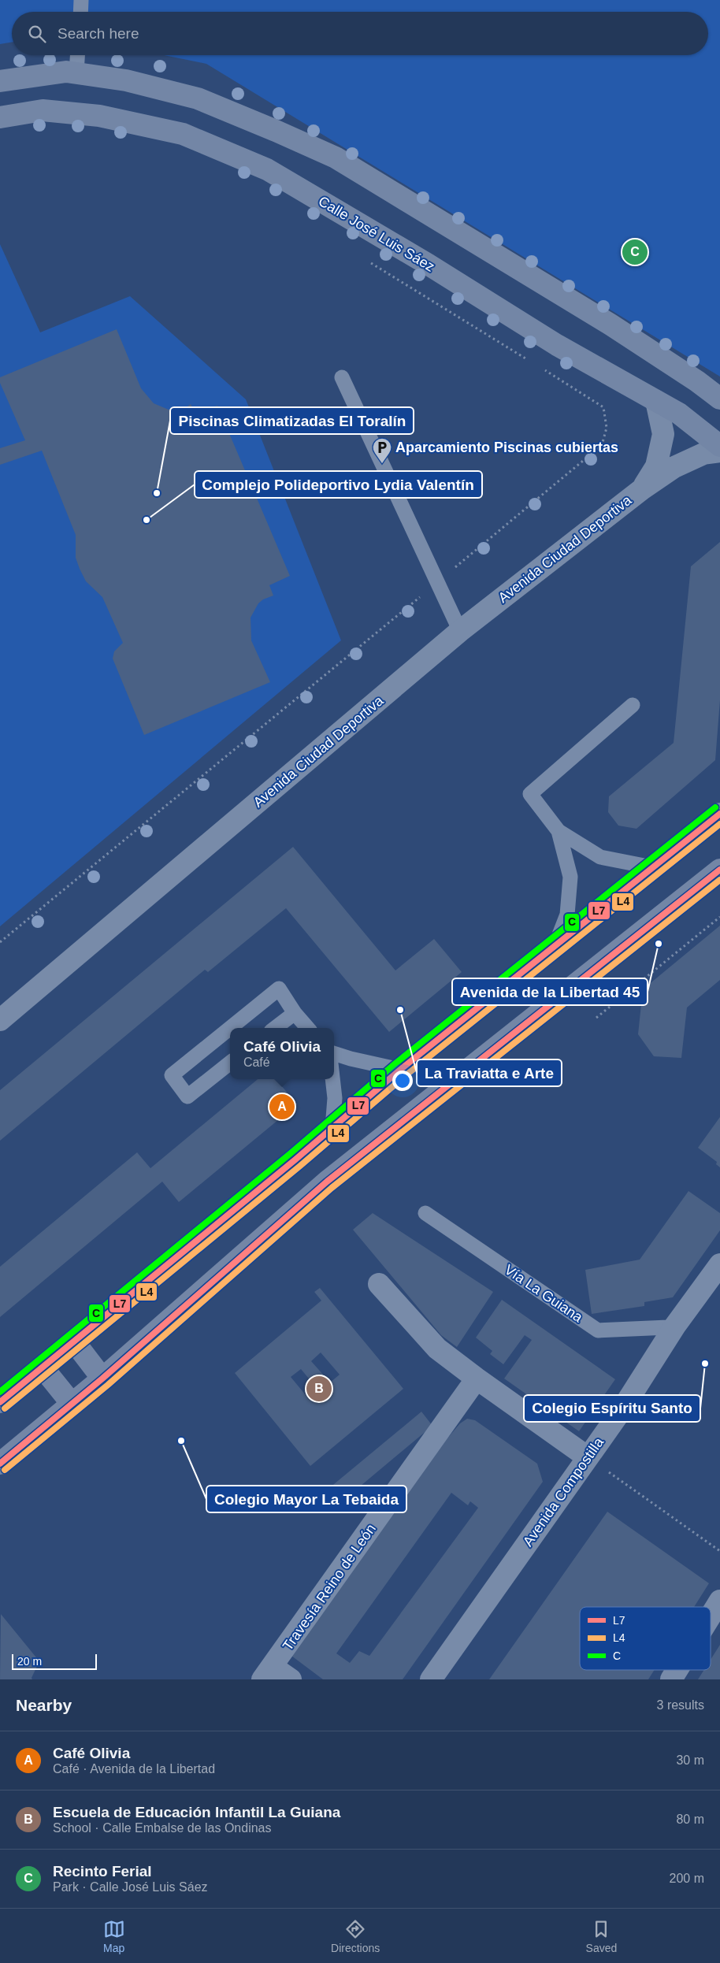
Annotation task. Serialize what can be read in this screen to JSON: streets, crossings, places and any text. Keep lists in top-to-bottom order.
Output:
{
  "streets": {
    "main road": ["Calle José Luis Sáez"],
    "street": ["Avenida Ciudad Deportiva", "Avenida Compostilla", "Travesía Reino de León"],
    "lane": ["Vía La Guiana"]
  },
  "crossings": [
    ["Calle José Luis Sáez", "Avenida Ciudad Deportiva"],
    ["Vía La Guiana", "Avenida Compostilla"]
  ],
  "places": {
    "parking": ["Aparcamiento Piscinas cubiertas"],
    "other": [
      "Piscinas Climatizadas El Toralín",
      "Complejo Polideportivo Lydia Valentín",
      "Avenida de la Libertad 45",
      "La Traviatta e Arte",
      "Colegio Espíritu Santo",
      "Colegio Mayor La Tebaida"
    ]
  },
  "lines": ["transit line C", "transit line L7", "transit line L4"],
  "legend": ["L7", "L4", "C"],
  "scale_bar": "20 m",
  "page": {
    "search": "Search here",
    "pins": ["C", "A", "B"],
    "popup": ["Café Olivia", "Café"],
    "scale": "20 m",
    "heading": ["Nearby", "3 results"],
    "list": [
      {
        "mark": "A",
        "name": "Café Olivia",
        "note": "Café · Avenida de la Libertad",
        "value": "30 m"
      },
      {
        "mark": "B",
        "name": "Escuela de Educación Infantil La Guiana",
        "note": "School · Calle Embalse de las Ondinas",
        "value": "80 m"
      },
      {
        "mark": "C",
        "name": "Recinto Ferial",
        "note": "Park · Calle José Luis Sáez",
        "value": "200 m"
      }
    ],
    "nav": ["Map", "Directions", "Saved"]
  }
}
